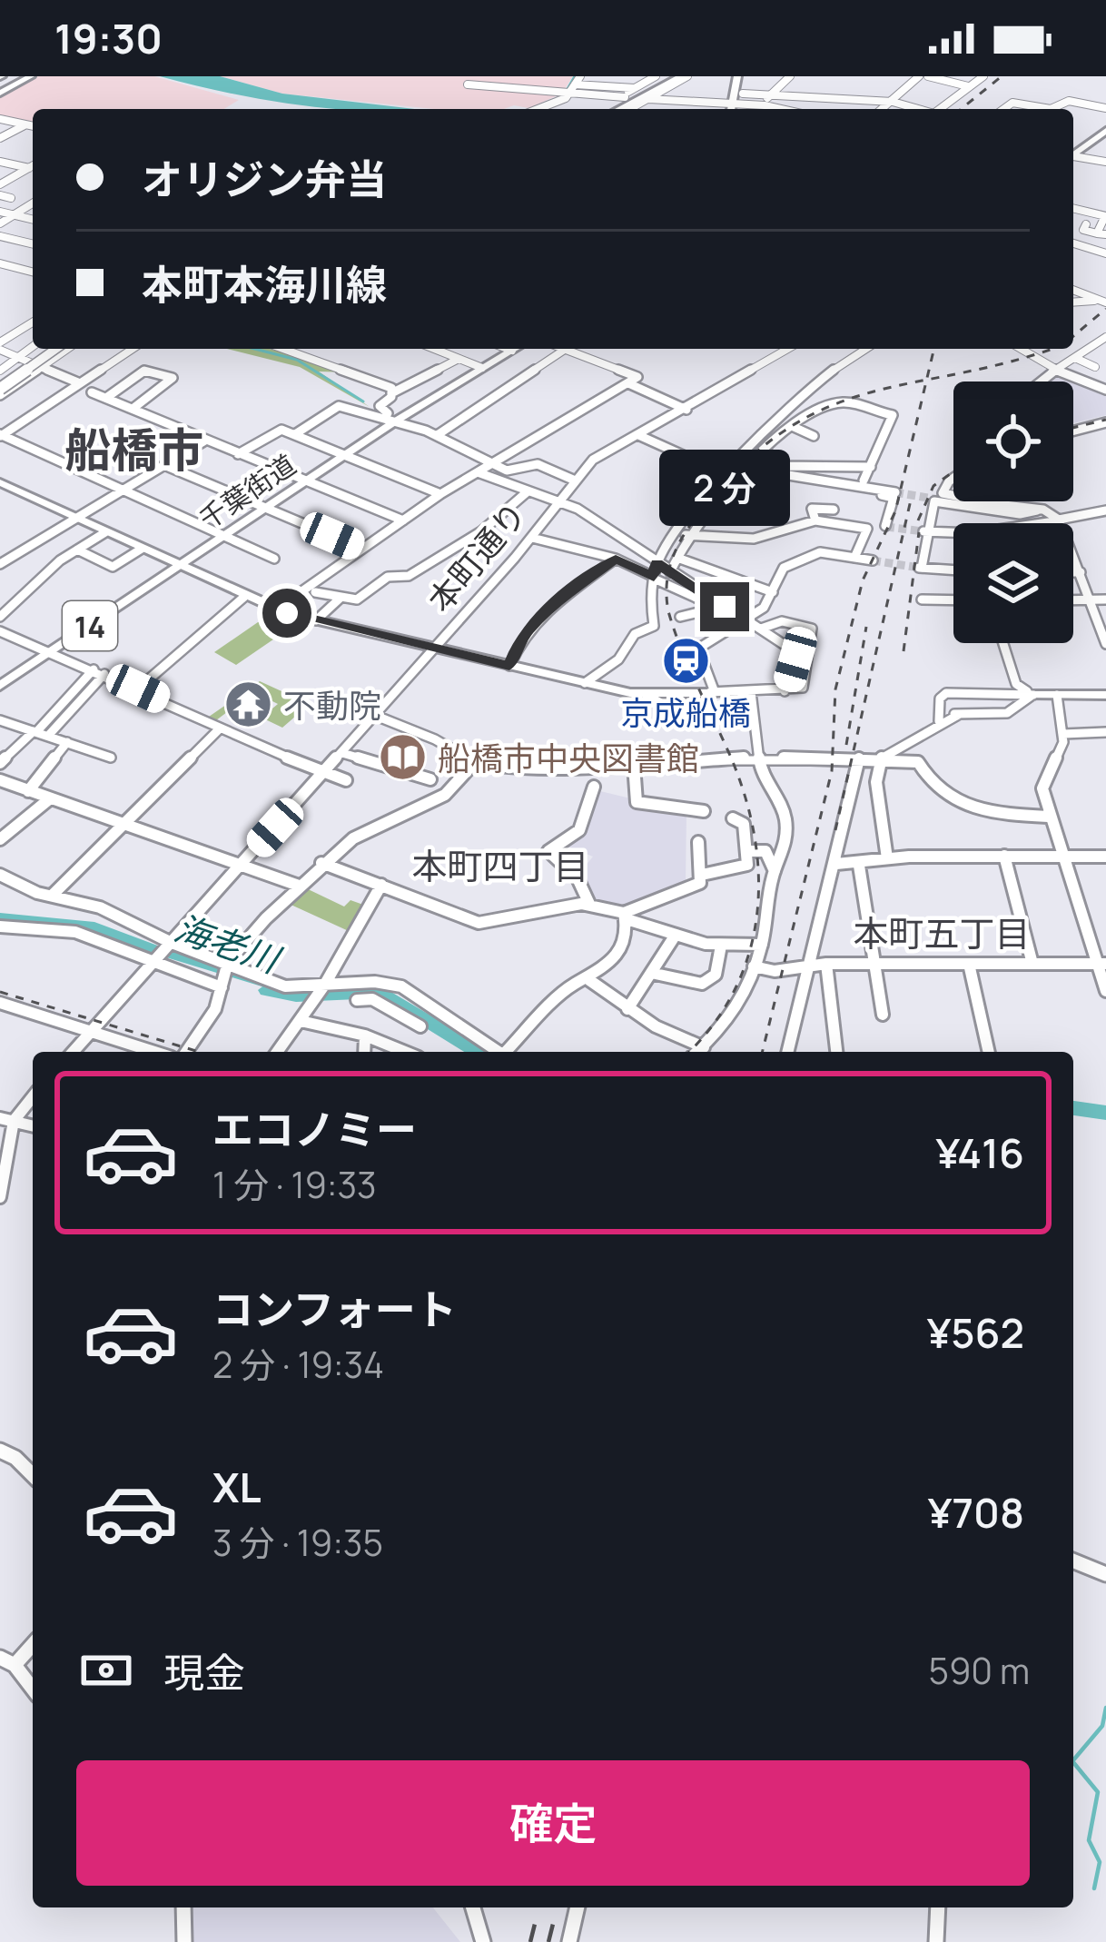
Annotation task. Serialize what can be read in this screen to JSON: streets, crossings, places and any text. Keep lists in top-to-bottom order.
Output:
{
  "streets": {
    "highway": ["千葉街道", "14"],
    "street": ["本町通り"]
  },
  "districts": ["船橋市", "本町四丁目", "本町五丁目"],
  "water": ["海老川"],
  "places": {
    "station": ["京成船橋"],
    "temple": ["不動院"],
    "library": ["船橋市中央図書館"]
  },
  "page": {
    "status": "19:30",
    "banner": ["オリジン弁当", "本町本海川線"],
    "bubble": "2 分",
    "list": [
      {
        "name": "エコノミー",
        "note": "1 分 · 19:33",
        "value": "¥416"
      },
      {
        "name": "コンフォート",
        "note": "2 分 · 19:34",
        "value": "¥562"
      },
      {
        "name": "XL",
        "note": "3 分 · 19:35",
        "value": "¥708"
      }
    ],
    "pay": ["現金", "590 m"],
    "buttons": "確定"
  }
}
